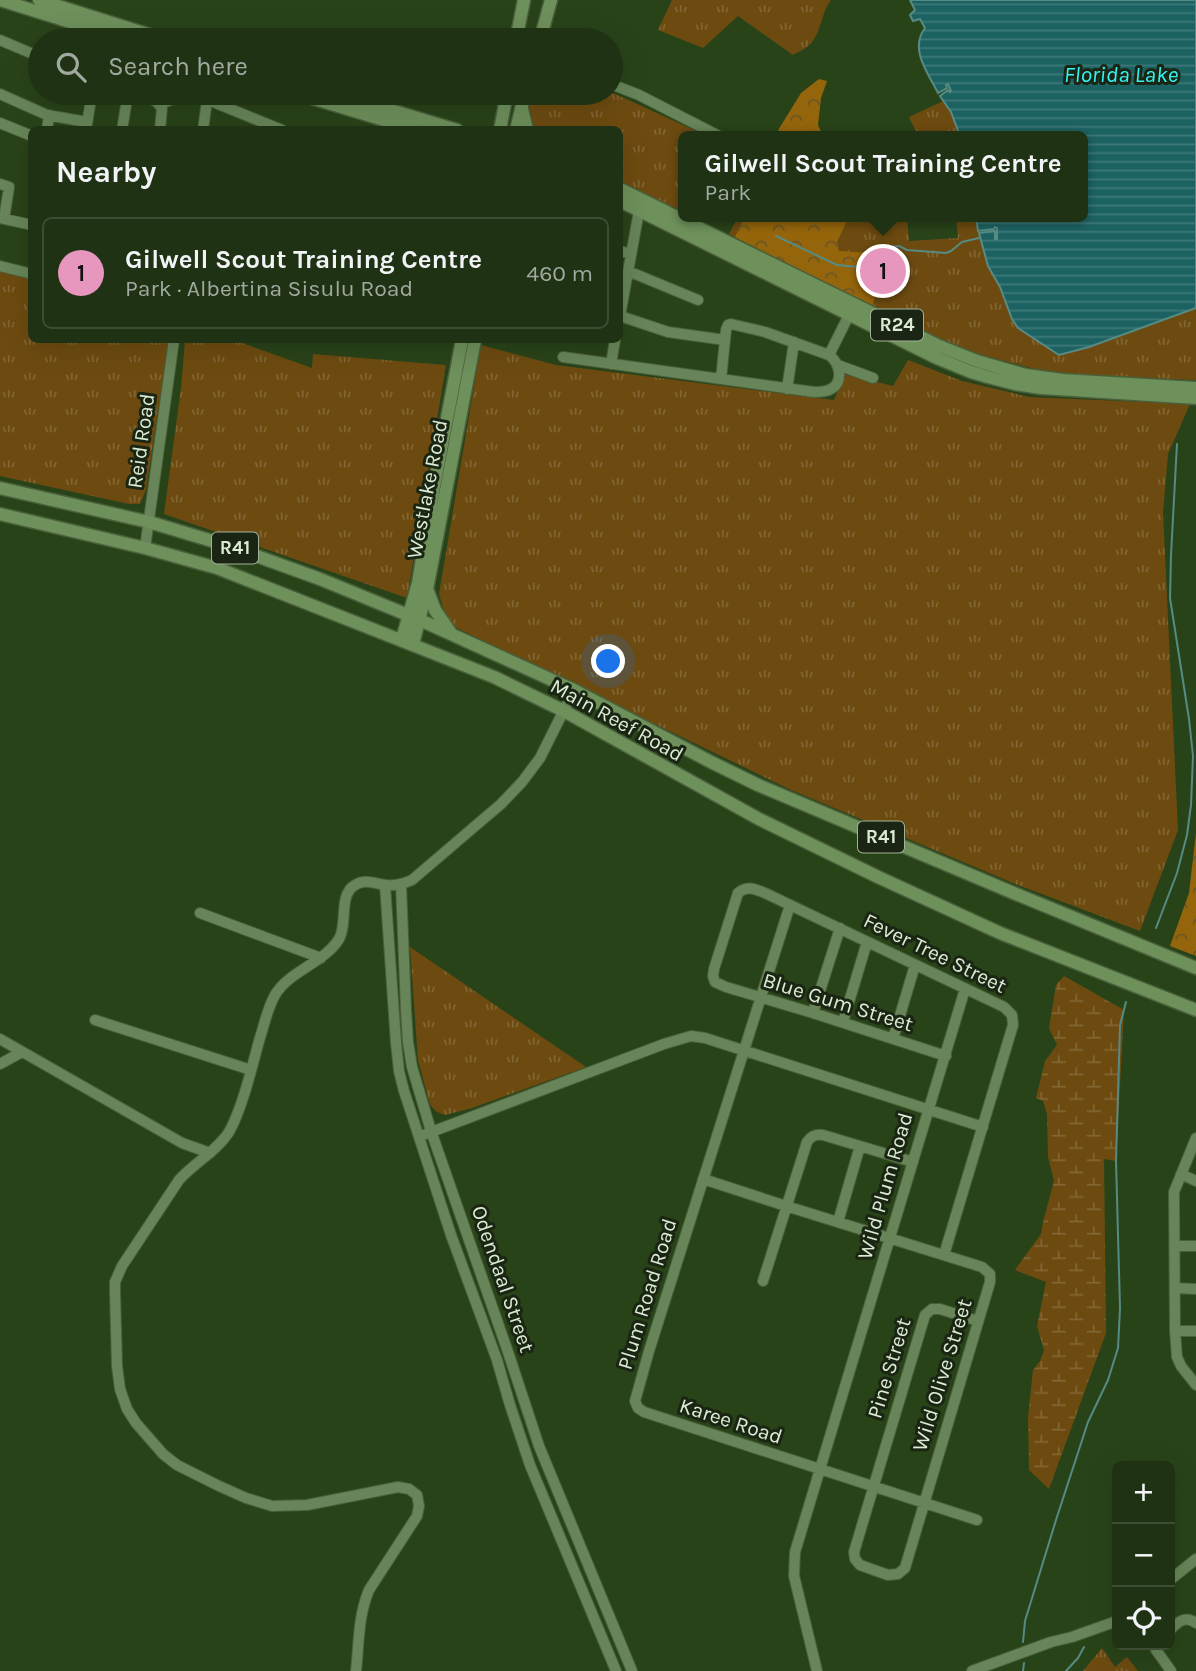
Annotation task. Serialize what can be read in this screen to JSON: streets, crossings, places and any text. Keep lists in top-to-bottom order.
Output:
{
  "streets": {
    "main road": [
      "R24",
      "Westlake Road",
      "R41",
      "Main Reef Road"
    ],
    "street": [
      "Reid Road",
      "Fever Tree Street",
      "Blue Gum Street",
      "Wild Plum Road",
      "Odendaal Street",
      "Plum Road Road",
      "Pine Street",
      "Wild Olive Street",
      "Karee Road"
    ]
  },
  "crossings": [
    ["Reid Road", "Main Reef Road"],
    ["Westlake Road", "Main Reef Road"],
    ["Fever Tree Street", "Blue Gum Street"],
    ["Fever Tree Street", "Plum Road Road"],
    ["Fever Tree Street", "Wild Olive Street"],
    ["Blue Gum Street", "Plum Road Road"],
    ["Wild Plum Road", "Odendaal Street"],
    ["Wild Plum Road", "Plum Road Road"],
    ["Wild Plum Road", "Wild Olive Street"],
    ["Wild Plum Road", "Karee Road"],
    ["Plum Road Road", "Wild Olive Street"],
    ["Plum Road Road", "Karee Road"],
    ["Pine Street", "Wild Olive Street"],
    ["Pine Street", "Karee Road"],
    ["Wild Olive Street", "Karee Road"]
  ],
  "water": ["Florida Lake"],
  "page": {
    "search": "Search here",
    "heading": "Nearby",
    "popup": ["Gilwell Scout Training Centre", "Park"],
    "list": [
      {
        "mark": "1",
        "name": "Gilwell Scout Training Centre",
        "note": "Park · Albertina Sisulu Road",
        "value": "460 m"
      }
    ],
    "pins": "1",
    "map_buttons": ["+", "−"]
  }
}
